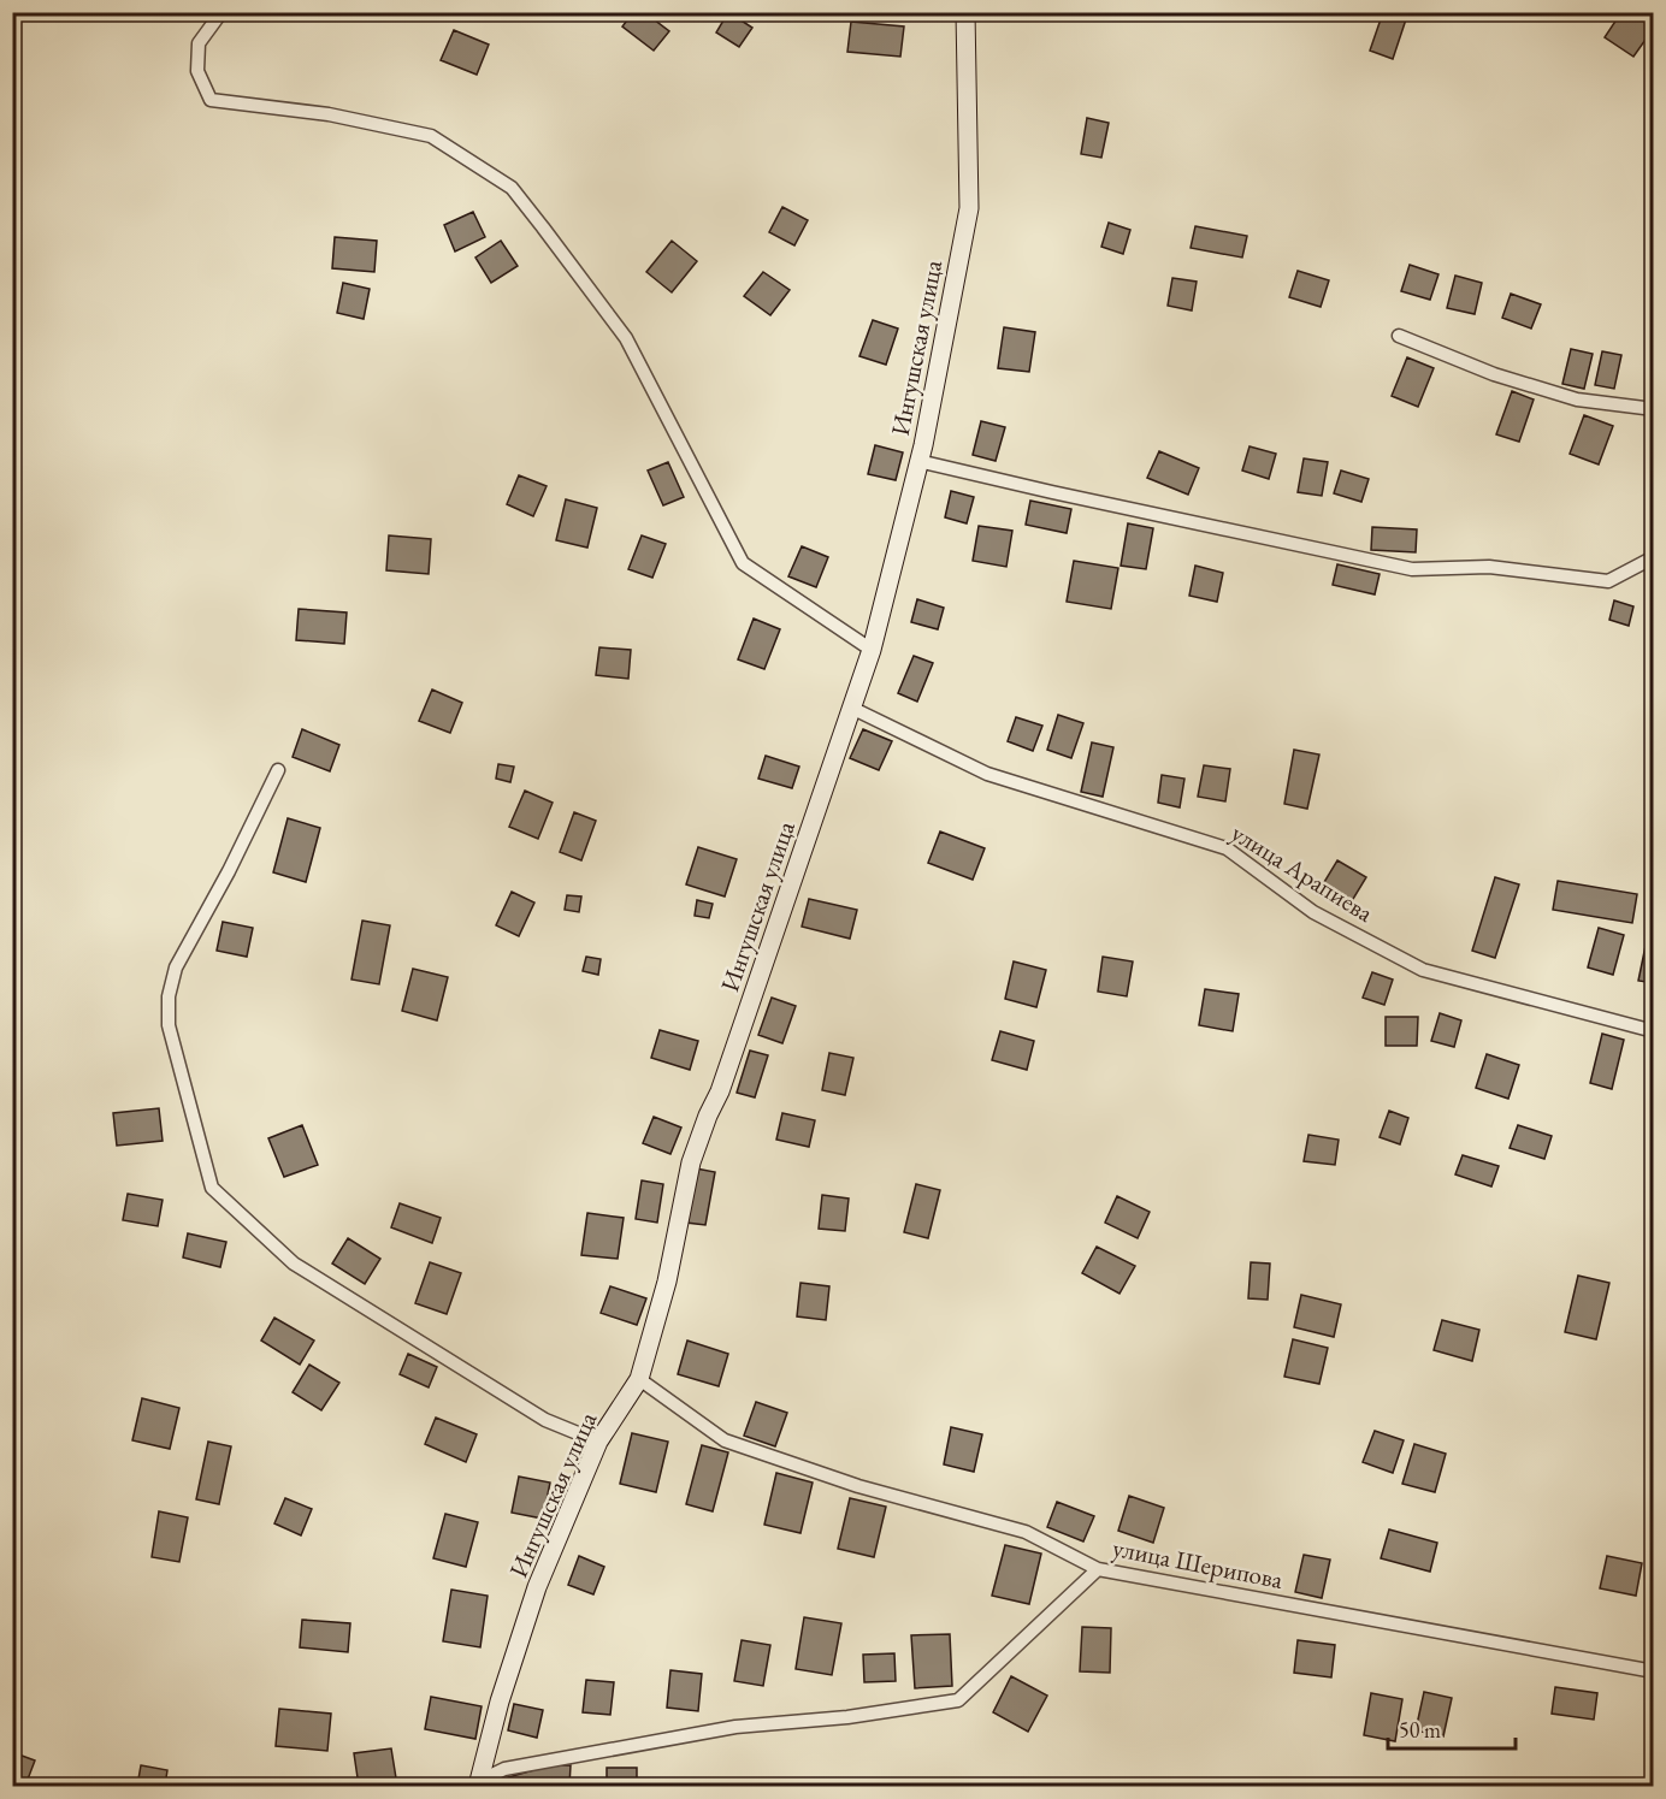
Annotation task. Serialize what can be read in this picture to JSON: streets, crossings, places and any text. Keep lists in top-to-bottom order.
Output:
{
  "streets": {
    "street": ["Ингушская улица", "улица Арапиева", "улица Шерипова"]
  },
  "crossings": [
    ["Ингушская улица", "улица Арапиева"],
    ["Ингушская улица", "улица Шерипова"]
  ],
  "scale_bar": "50 m"
}
